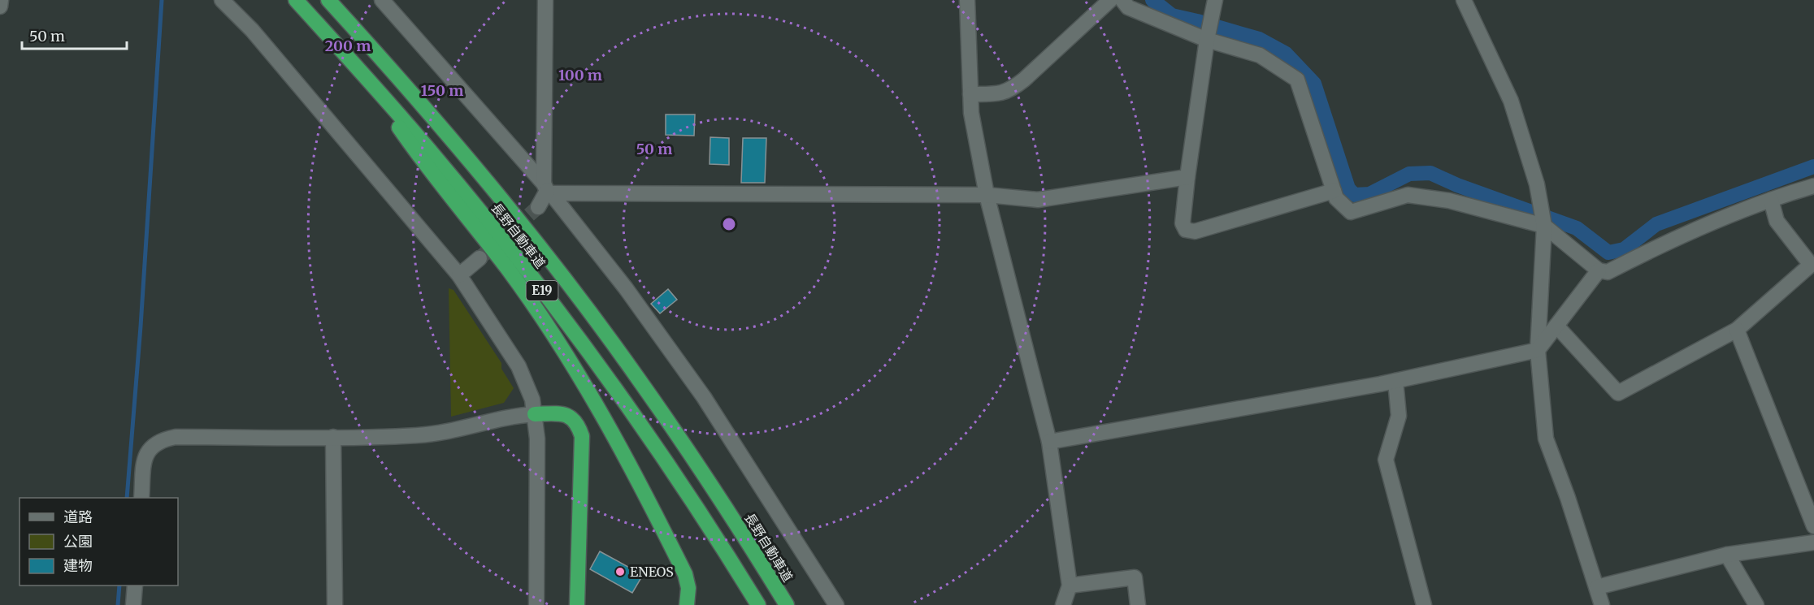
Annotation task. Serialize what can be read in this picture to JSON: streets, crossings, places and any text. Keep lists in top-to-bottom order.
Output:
{
  "streets": {
    "highway": ["長野自動車道", "E19"]
  },
  "places": ["ENEOS"],
  "legend": ["道路", "公園", "建物"],
  "scale_bar": "50 m",
  "rings": [
    "200 m",
    "100 m",
    "150 m",
    "50 m"
  ]
}
